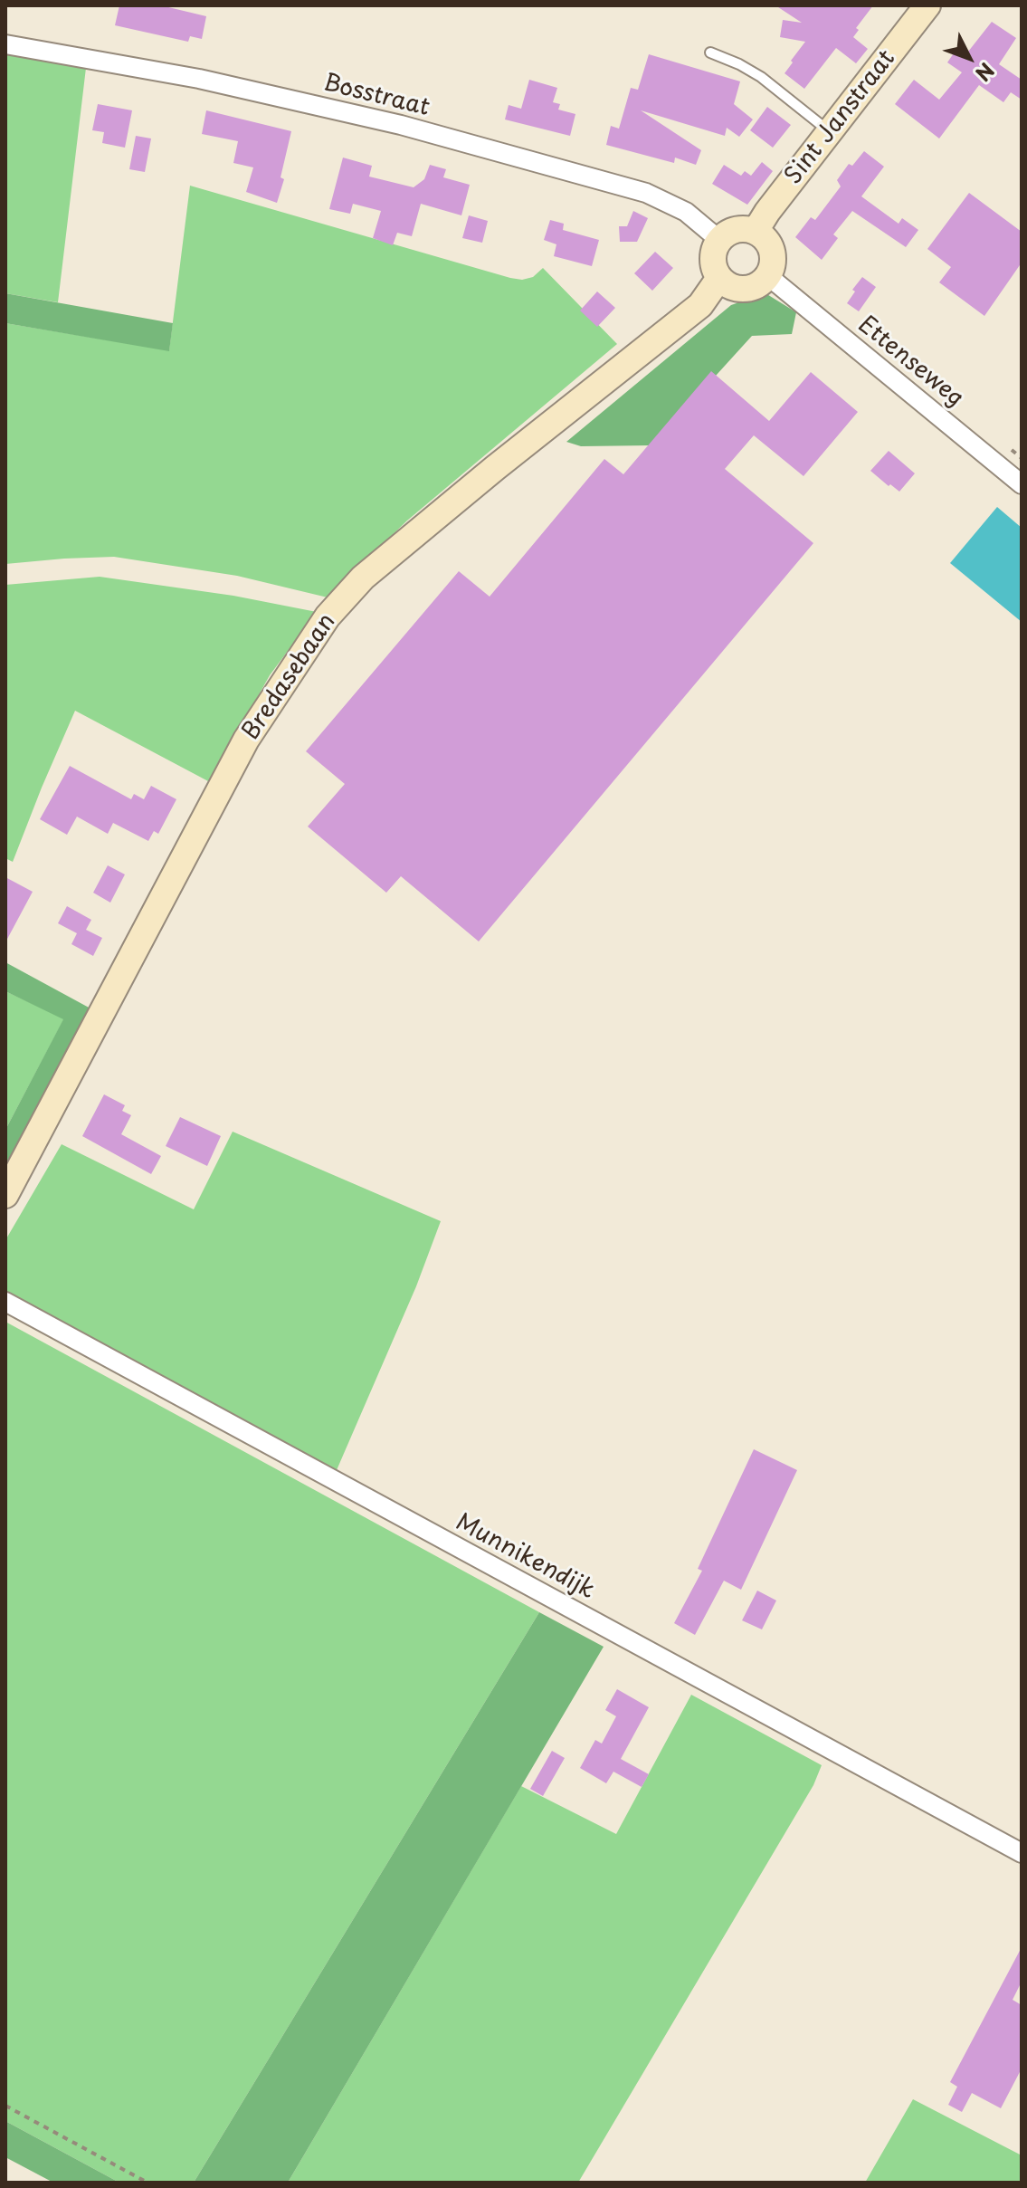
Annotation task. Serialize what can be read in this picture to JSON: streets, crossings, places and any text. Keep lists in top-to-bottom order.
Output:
{
  "streets": {
    "street": [
      "Bosstraat",
      "Sint Janstraat",
      "Ettenseweg",
      "Bredasebaan",
      "Munnikendijk"
    ]
  },
  "crossings": [
    ["Bosstraat", "Sint Janstraat"],
    ["Bosstraat", "Ettenseweg"],
    ["Bosstraat", "Bredasebaan"],
    ["Sint Janstraat", "Ettenseweg"],
    ["Sint Janstraat", "Bredasebaan"],
    ["Ettenseweg", "Bredasebaan"]
  ],
  "north": "bottom right"
}
